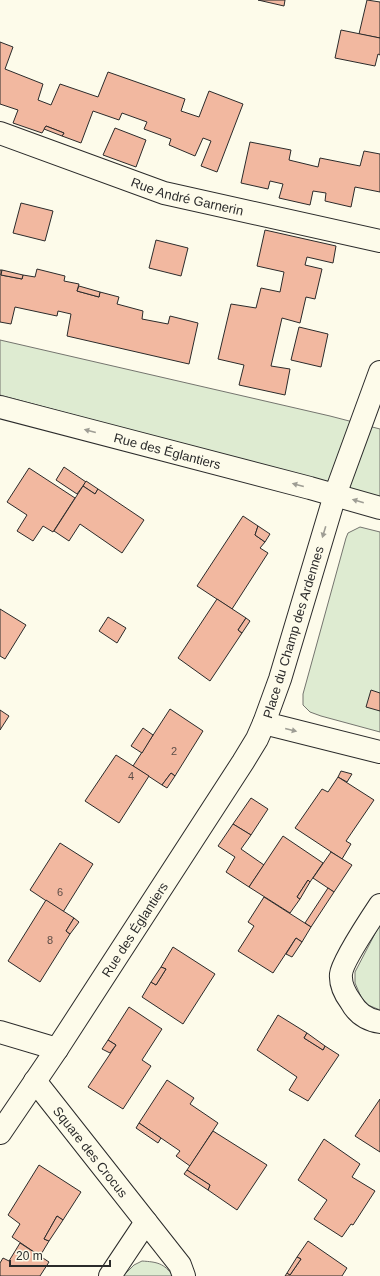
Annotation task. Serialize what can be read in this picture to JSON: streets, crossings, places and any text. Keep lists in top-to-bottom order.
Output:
{
  "streets": {
    "street": [
      "Rue André Garnerin",
      "Rue des Églantiers",
      "Place du Champ des Ardennes",
      "Square des Crocus"
    ]
  },
  "crossings": [
    ["Rue des Églantiers", "Place du Champ des Ardennes"],
    ["Rue des Églantiers", "Square des Crocus"]
  ],
  "one_way": ["Rue des Églantiers"],
  "house_numbers": [
    "2",
    "4",
    "6",
    "8"
  ],
  "scale_bar": "20 m"
}
